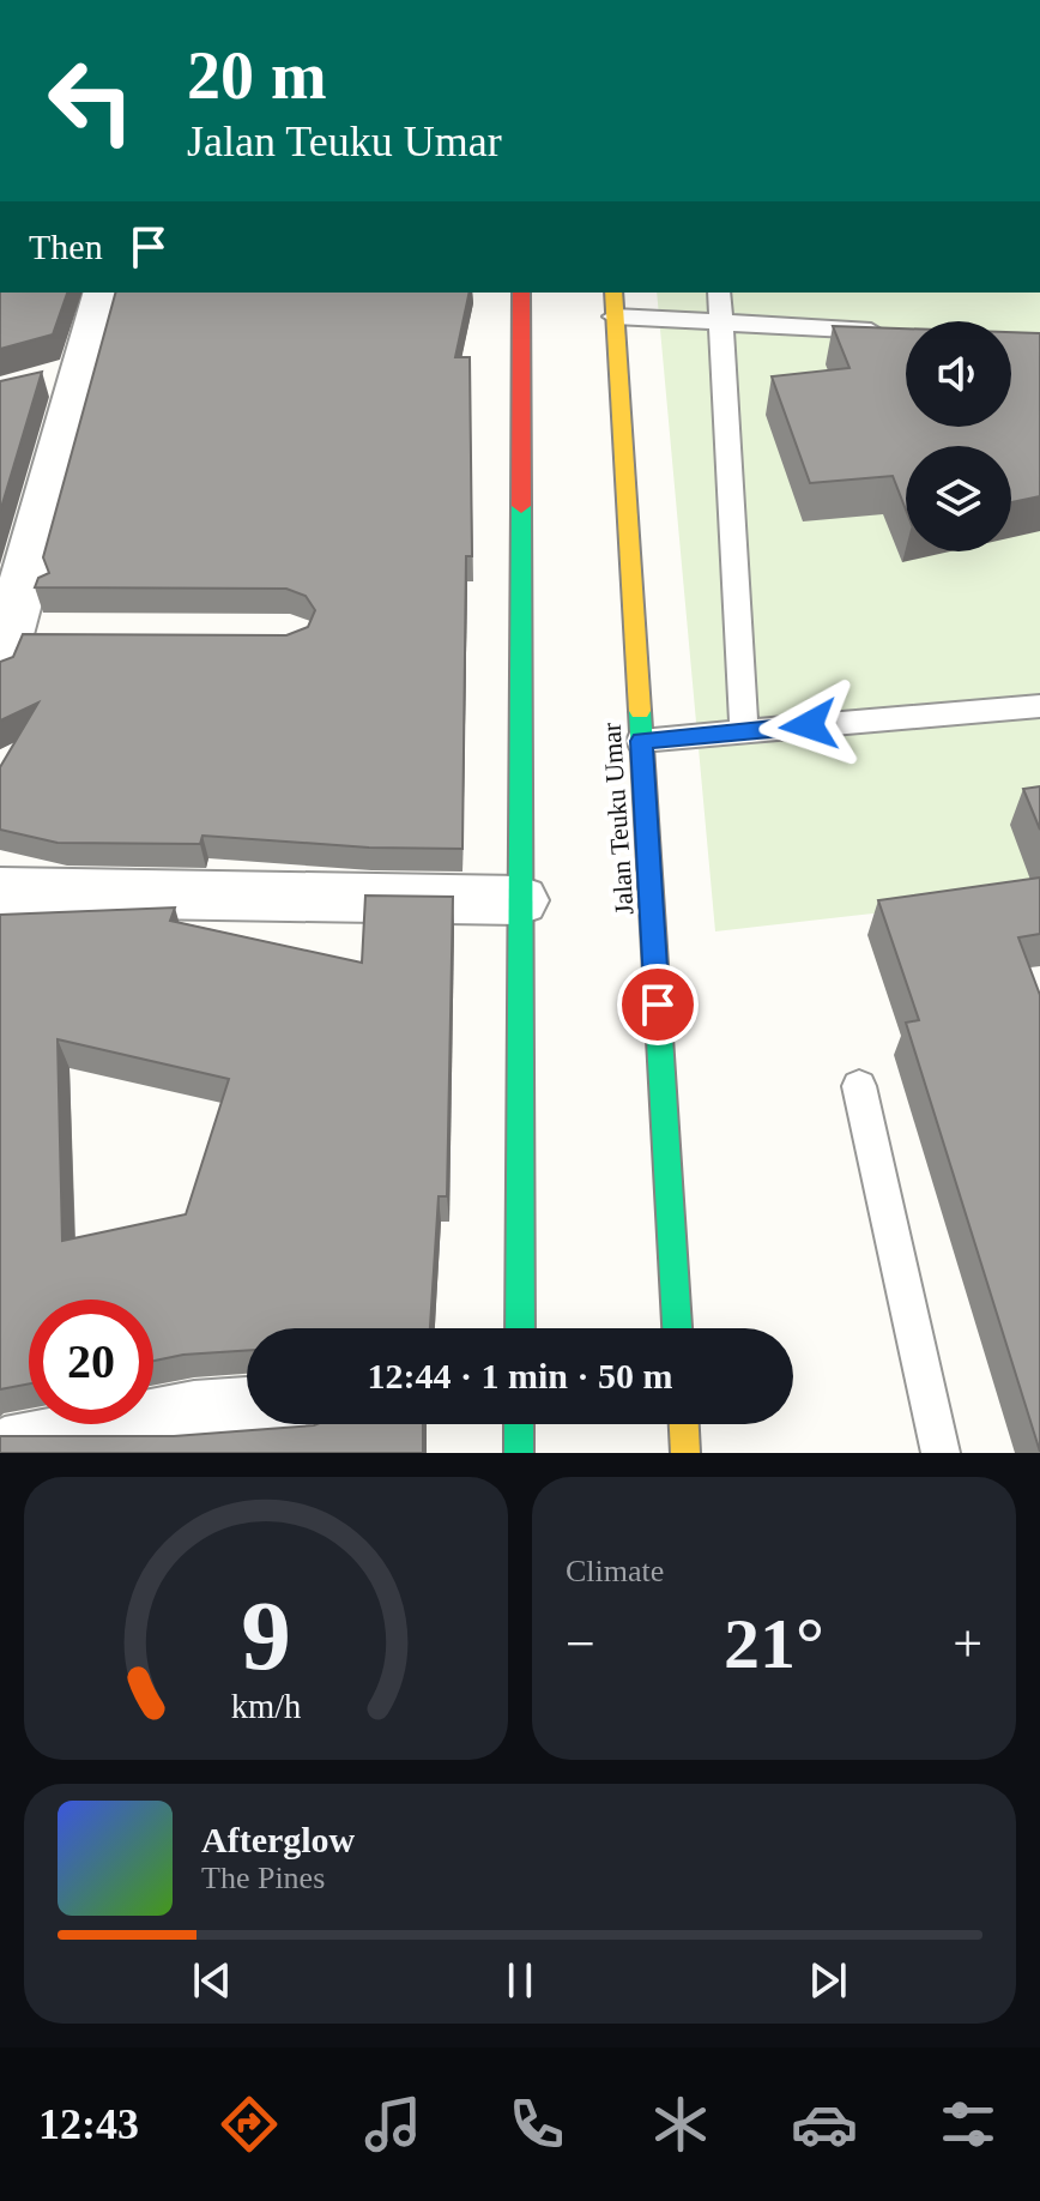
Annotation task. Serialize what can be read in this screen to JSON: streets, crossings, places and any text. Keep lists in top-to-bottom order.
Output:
{
  "streets": {
    "highway": ["Jalan Teuku Umar"]
  },
  "page": {
    "turn": ["20 m", "Jalan Teuku Umar"],
    "then": "Then",
    "limit": "20",
    "trip": "12:44 · 1 min · 50 m",
    "tile": "Climate",
    "heat": ["−", "21°", "+"],
    "song": ["Afterglow", "The Pines"],
    "tabs": "12:43",
    "gauge": ["9", "km/h"]
  }
}
